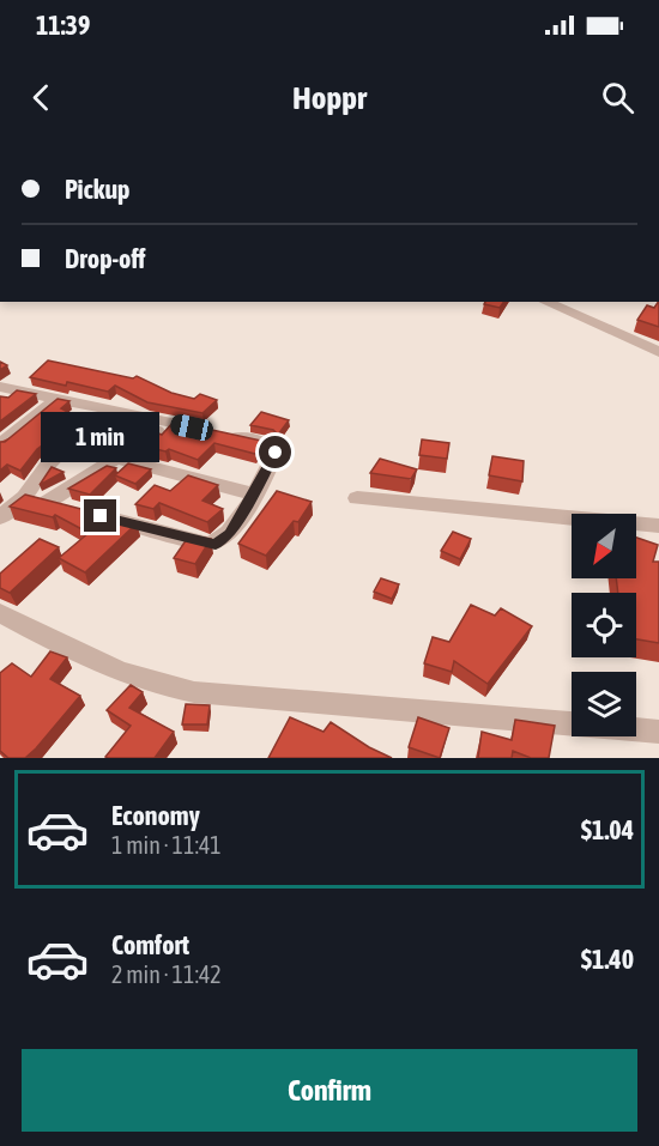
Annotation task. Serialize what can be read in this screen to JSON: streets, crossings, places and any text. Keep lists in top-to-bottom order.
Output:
{
  "north": "bottom left",
  "page": {
    "status": "11:39",
    "header": "Hoppr",
    "banner": ["Pickup", "Drop-off"],
    "bubble": "1 min",
    "list": [
      {
        "name": "Economy",
        "note": "1 min · 11:41",
        "value": "$1.04"
      },
      {
        "name": "Comfort",
        "note": "2 min · 11:42",
        "value": "$1.40"
      }
    ],
    "buttons": "Confirm"
  }
}
